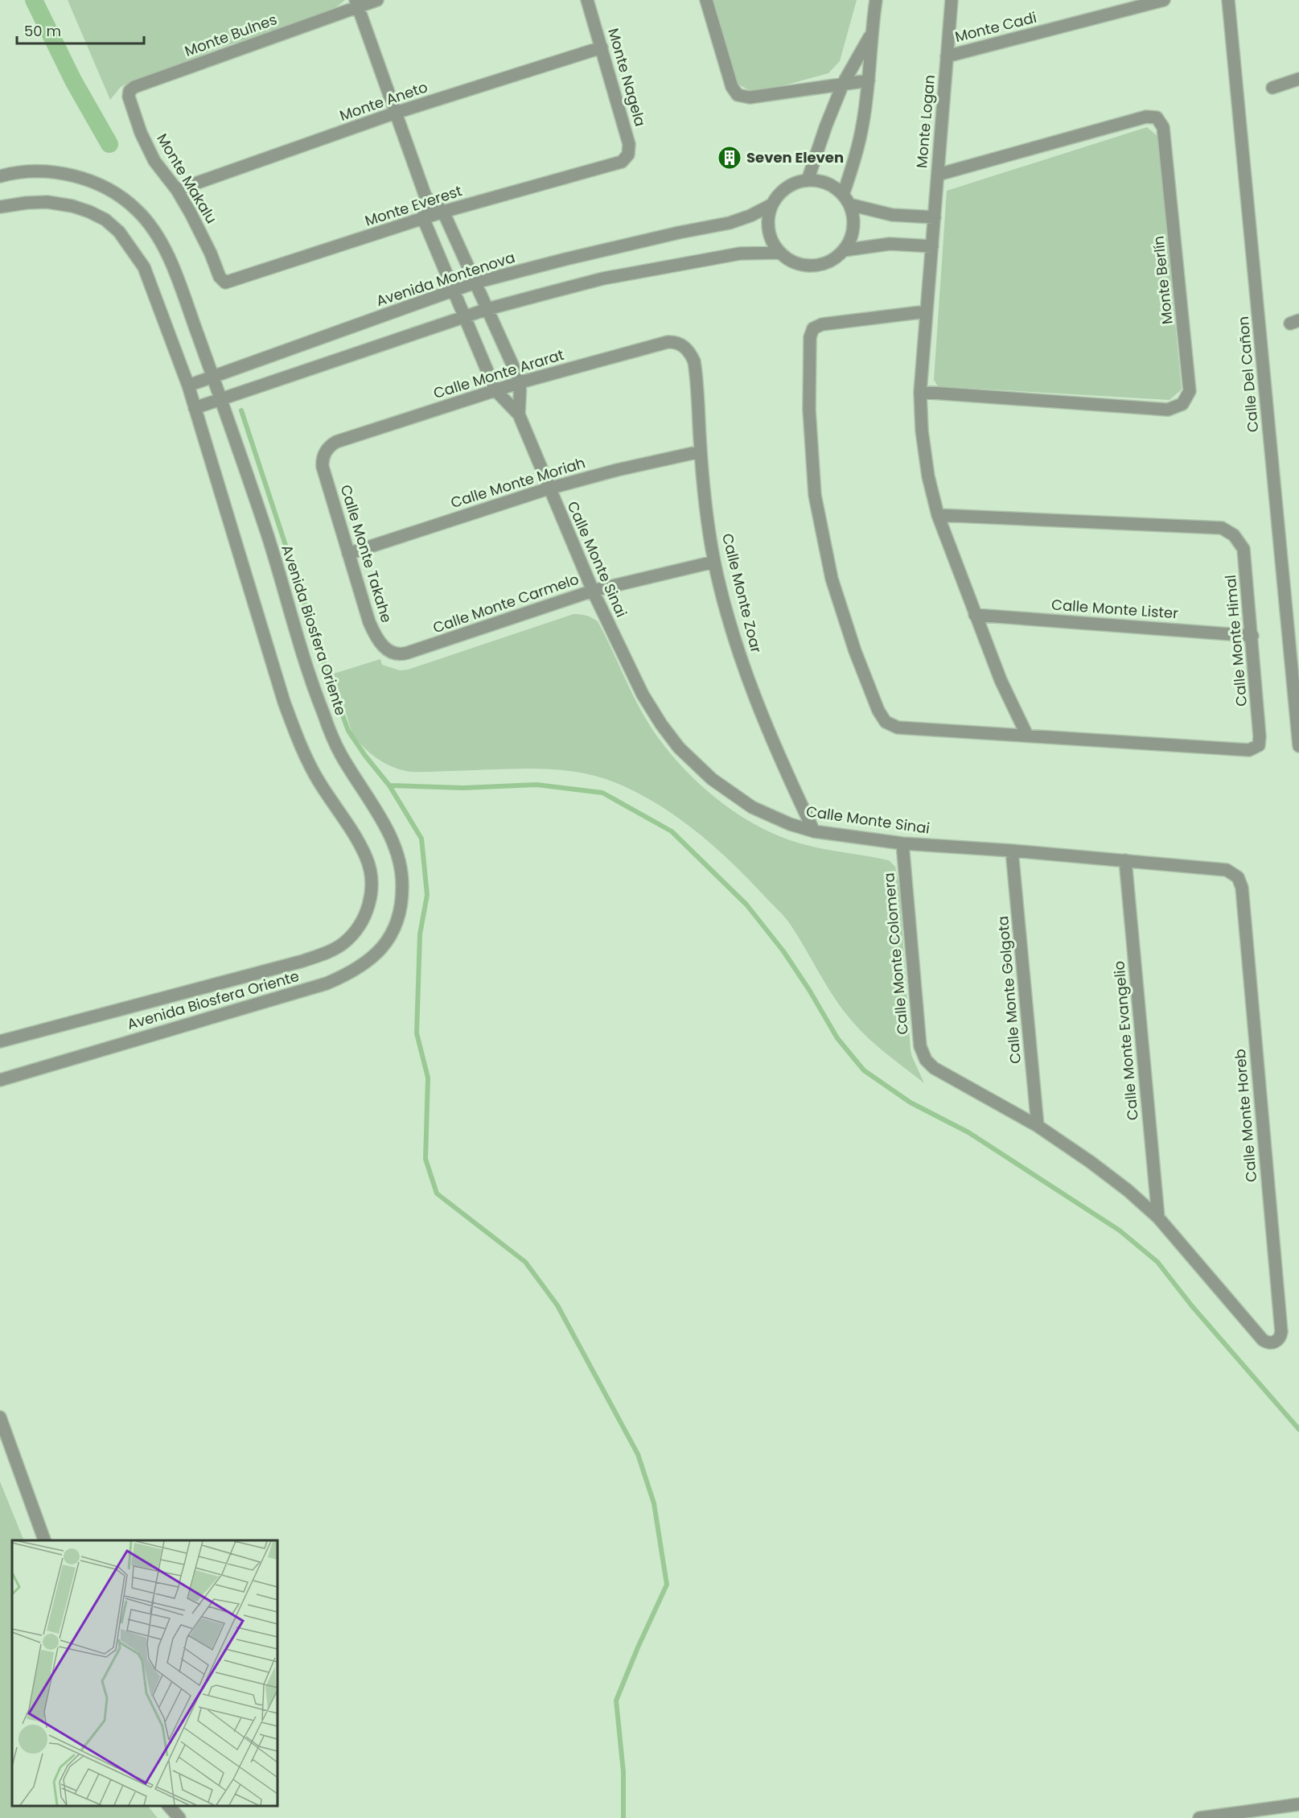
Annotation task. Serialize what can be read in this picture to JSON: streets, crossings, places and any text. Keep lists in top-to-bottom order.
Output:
{
  "streets": {
    "street": [
      "Monte Cadi",
      "Monte Bulnes",
      "Monte Nagela",
      "Monte Aneto",
      "Monte Logan",
      "Monte Makalu",
      "Monte Everest",
      "Avenida Montenova",
      "Monte Berlín",
      "Calle Monte Ararat",
      "Calle Del Cañon",
      "Calle Monte Moriah",
      "Calle Monte Takahe",
      "Calle Monte Sinai",
      "Calle Monte Zoar",
      "Calle Monte Carmelo",
      "Calle Monte Lister",
      "Avenida Biosfera Oriente",
      "Calle Monte Himal",
      "Calle Monte Colomera",
      "Calle Monte Golgota",
      "Calle Monte Evangelio",
      "Calle Monte Horeb"
    ]
  },
  "crossings": [
    ["Monte Cadi", "Monte Logan"],
    ["Monte Bulnes", "Monte Makalu"],
    ["Monte Nagela", "Monte Aneto"],
    ["Monte Nagela", "Monte Everest"],
    ["Monte Aneto", "Monte Makalu"],
    ["Monte Logan", "Monte Berlín"],
    ["Monte Logan", "Calle Monte Lister"],
    ["Monte Logan", "Calle Monte Himal"],
    ["Monte Makalu", "Monte Everest"],
    ["Avenida Montenova", "Avenida Biosfera Oriente"],
    ["Calle Monte Ararat", "Calle Monte Takahe"],
    ["Calle Monte Ararat", "Calle Monte Zoar"],
    ["Calle Monte Moriah", "Calle Monte Takahe"],
    ["Calle Monte Moriah", "Calle Monte Sinai"],
    ["Calle Monte Moriah", "Calle Monte Zoar"],
    ["Calle Monte Takahe", "Calle Monte Carmelo"],
    ["Calle Monte Sinai", "Calle Monte Zoar"],
    ["Calle Monte Sinai", "Calle Monte Carmelo"],
    ["Calle Monte Sinai", "Calle Monte Colomera"],
    ["Calle Monte Sinai", "Calle Monte Golgota"],
    ["Calle Monte Sinai", "Calle Monte Evangelio"],
    ["Calle Monte Sinai", "Calle Monte Horeb"],
    ["Calle Monte Zoar", "Calle Monte Carmelo"],
    ["Calle Monte Lister", "Calle Monte Himal"],
    ["Calle Monte Colomera", "Calle Monte Golgota"],
    ["Calle Monte Evangelio", "Calle Monte Horeb"]
  ],
  "places": {
    "building": ["Seven Eleven"]
  },
  "scale_bar": "50 m"
}
